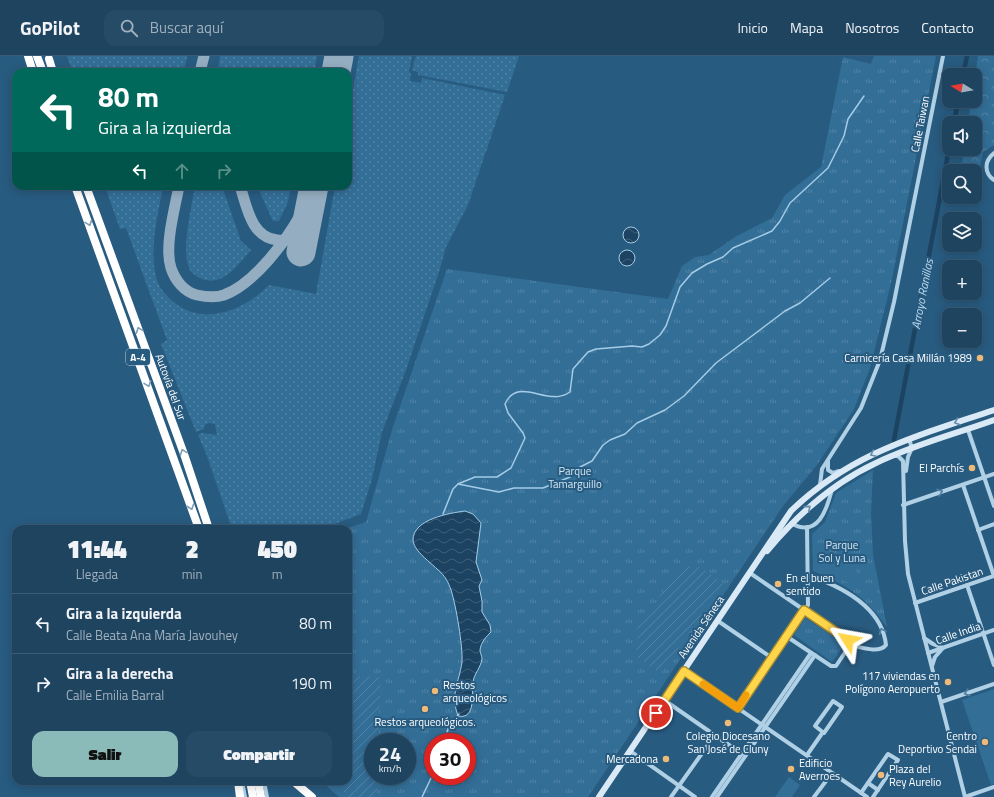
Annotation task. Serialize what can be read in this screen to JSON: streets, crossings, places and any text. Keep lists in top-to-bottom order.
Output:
{
  "streets": {
    "highway": ["A-4", "Autovía del Sur"],
    "street": [
      "Calle Taiwan",
      "Calle Pakistan",
      "Avenida Séneca",
      "Calle India"
    ]
  },
  "crossings": [
    ["Calle Taiwan", "Avenida Séneca"]
  ],
  "water": ["Arroyo Ranillas"],
  "parks": ["Parque Tamarguillo", "Parque Sol y Luna"],
  "places": [
    "Carnicería Casa Millán 1989",
    "El Parchís",
    "En el buen sentido",
    "117 viviendas en Polígono Aeropuerto",
    "Restos arqueológicos",
    "Restos arqueológicos.",
    "Colegio Diocesano San José de Cluny",
    "Centro Deportivo Sendai",
    "Mercadona",
    "Edificio Averroes",
    "Plaza del Rey Aurelio"
  ],
  "north": "left",
  "page": {
    "header": "GoPilot",
    "search": "Buscar aquí",
    "nav": [
      "Inicio",
      "Mapa",
      "Nosotros",
      "Contacto"
    ],
    "map_buttons": ["+", "−"],
    "turn": ["80 m", "Gira a la izquierda"],
    "eta": [
      "11:44",
      "Llegada",
      "2",
      "min",
      "450",
      "m"
    ],
    "list": [
      {
        "name": "Gira a la izquierda",
        "note": "Calle Beata Ana María Javouhey",
        "value": "80 m"
      },
      {
        "name": "Gira a la derecha",
        "note": "Calle Emilia Barral",
        "value": "190 m"
      }
    ],
    "buttons": ["Salir", "Compartir"],
    "speed": "24 km/h",
    "limit": "30"
  }
}
